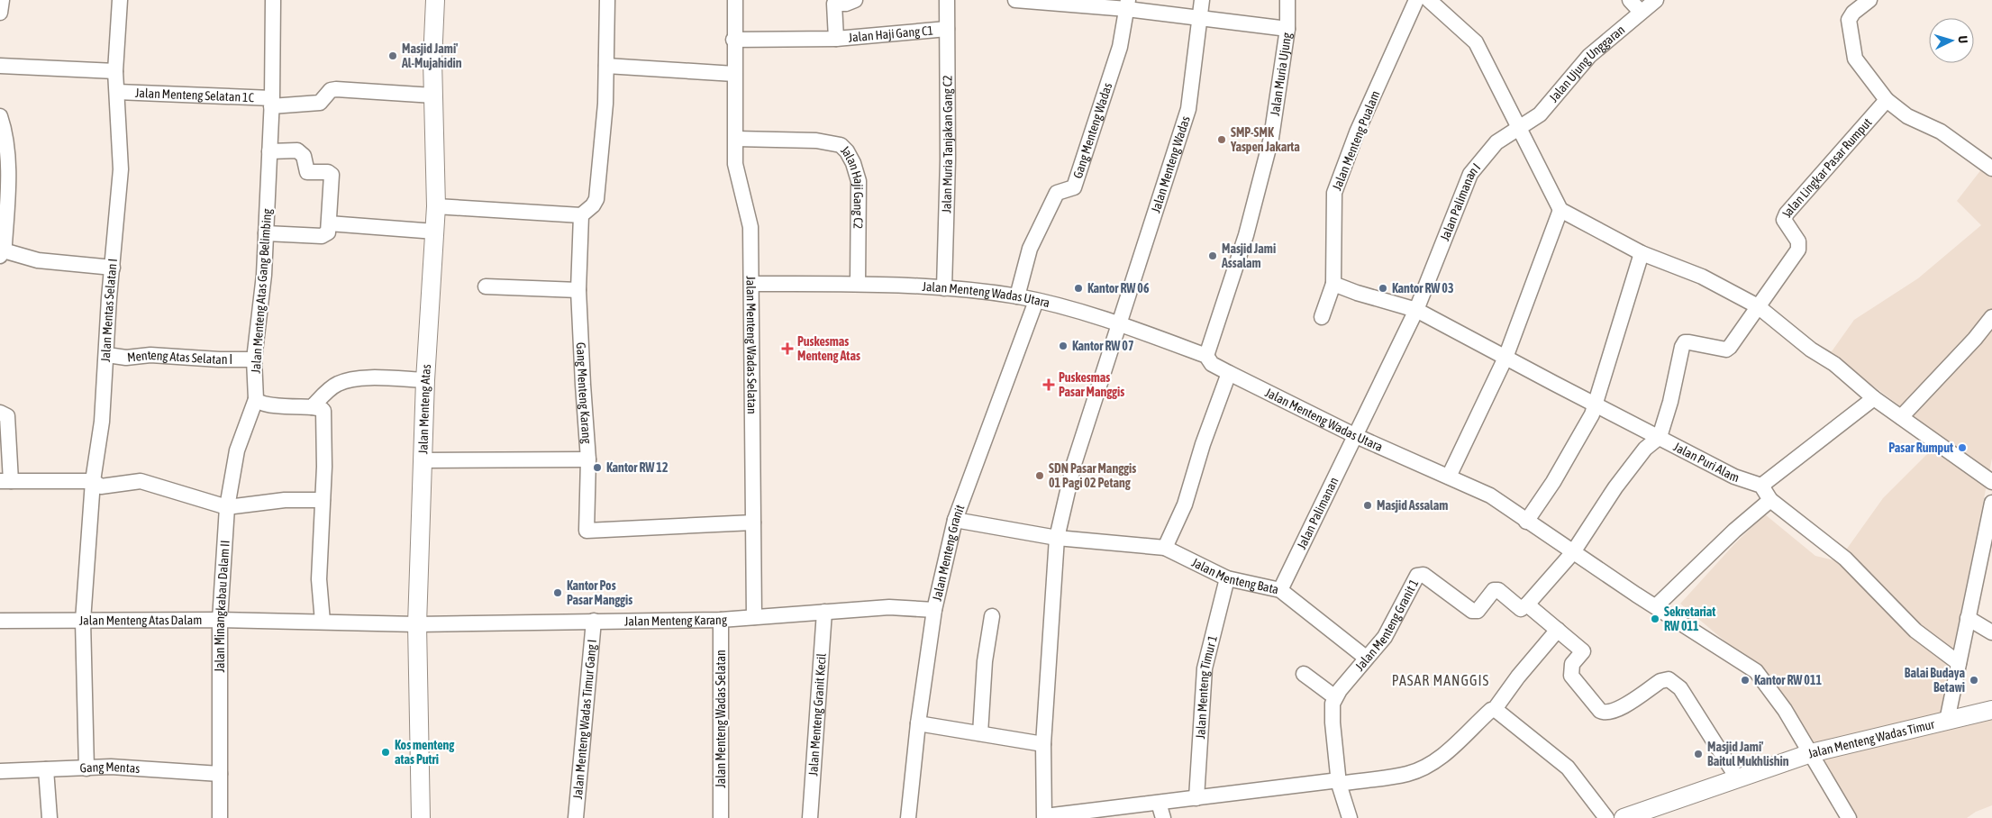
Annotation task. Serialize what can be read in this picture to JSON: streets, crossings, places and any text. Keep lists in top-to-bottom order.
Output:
{
  "streets": {
    "street": [
      "Jalan Haji Gang C1",
      "Jalan Ujung Unggaran",
      "Jalan Muria Ujung",
      "Jalan Menteng Selatan 1C",
      "Gang Menteng Wadas",
      "Jalan Menteng Pualam",
      "Jalan Muria Tanjakan Gang C2",
      "Jalan Menteng Wadas",
      "Jalan Lingkar Pasar Rumput",
      "Jalan Haji Gang C2",
      "Jalan Palimanan I",
      "Jalan Menteng Atas Gang Belimbing",
      "Jalan Menteng Wadas Utara",
      "Jalan Mentas Selatan I",
      "Jalan Menteng Wadas Selatan",
      "Menteng Atas Selatan I",
      "Gang Menteng Karang",
      "Jalan Menteng Atas",
      "Jalan Puri Alam",
      "Jalan Palimanan",
      "Jalan Menteng Granit",
      "Jalan Menteng Bata",
      "Jalan Minangkabau Dalam II",
      "Jalan Menteng Atas Dalam",
      "Jalan Menteng Karang",
      "Jalan Menteng Granit 1",
      "Jalan Menteng Timur 1",
      "Jalan Menteng Granit Kecil",
      "Jalan Menteng Wadas Timur Gang I",
      "Jalan Menteng Wadas Timur",
      "Gang Mentas"
    ]
  },
  "crossings": [
    ["Jalan Haji Gang C1", "Jalan Muria Tanjakan Gang C2"],
    ["Jalan Haji Gang C1", "Jalan Menteng Wadas Selatan"],
    ["Jalan Ujung Unggaran", "Jalan Palimanan I"],
    ["Jalan Muria Ujung", "Jalan Menteng Wadas Utara"],
    ["Jalan Menteng Selatan 1C", "Jalan Menteng Atas Gang Belimbing"],
    ["Jalan Menteng Selatan 1C", "Jalan Mentas Selatan I"],
    ["Jalan Menteng Selatan 1C", "Jalan Menteng Atas"],
    ["Gang Menteng Wadas", "Jalan Menteng Wadas Utara"],
    ["Jalan Muria Tanjakan Gang C2", "Jalan Menteng Wadas Utara"],
    ["Jalan Menteng Wadas", "Jalan Menteng Wadas Utara"],
    ["Jalan Haji Gang C2", "Jalan Menteng Wadas Utara"],
    ["Jalan Haji Gang C2", "Jalan Menteng Wadas Selatan"],
    ["Jalan Palimanan I", "Jalan Menteng Wadas Utara"],
    ["Jalan Palimanan I", "Jalan Puri Alam"],
    ["Jalan Palimanan I", "Jalan Palimanan"],
    ["Jalan Menteng Atas Gang Belimbing", "Menteng Atas Selatan I"],
    ["Jalan Menteng Atas Gang Belimbing", "Jalan Minangkabau Dalam II"],
    ["Jalan Menteng Wadas Utara", "Jalan Menteng Wadas Selatan"],
    ["Jalan Menteng Wadas Utara", "Jalan Palimanan"],
    ["Jalan Menteng Wadas Utara", "Jalan Menteng Granit"],
    ["Jalan Menteng Wadas Utara", "Jalan Menteng Wadas Timur"],
    ["Jalan Mentas Selatan I", "Menteng Atas Selatan I"],
    ["Jalan Mentas Selatan I", "Jalan Menteng Atas Dalam"],
    ["Jalan Mentas Selatan I", "Gang Mentas"],
    ["Jalan Menteng Wadas Selatan", "Jalan Menteng Karang"],
    ["Gang Menteng Karang", "Jalan Menteng Atas"],
    ["Jalan Menteng Atas", "Jalan Menteng Atas Dalam"],
    ["Jalan Menteng Atas", "Jalan Menteng Karang"],
    ["Jalan Palimanan", "Jalan Menteng Bata"],
    ["Jalan Menteng Granit", "Jalan Menteng Bata"],
    ["Jalan Menteng Granit", "Jalan Menteng Karang"],
    ["Jalan Menteng Bata", "Jalan Menteng Granit 1"],
    ["Jalan Menteng Bata", "Jalan Menteng Timur 1"],
    ["Jalan Minangkabau Dalam II", "Jalan Menteng Atas Dalam"],
    ["Jalan Minangkabau Dalam II", "Gang Mentas"],
    ["Jalan Menteng Atas Dalam", "Jalan Menteng Karang"],
    ["Jalan Menteng Karang", "Jalan Menteng Granit Kecil"],
    ["Jalan Menteng Karang", "Jalan Menteng Wadas Timur Gang I"]
  ],
  "districts": ["PASAR MANGGIS"],
  "places": {
    "other": [
      "Masjid Jami' Al-Mujahidin",
      "SMP-SMK Yaspen Jakarta",
      "Masjid Jami Assalam",
      "Kantor RW 06",
      "Kantor RW 03",
      "Kantor RW 07",
      "Pasar Rumput",
      "Kantor RW 12",
      "SDN Pasar Manggis 01 Pagi 02 Petang",
      "Masjid Assalam",
      "Kantor Pos Pasar Manggis",
      "Sekretariat RW 011",
      "Kantor RW 011",
      "Balai Budaya Betawi",
      "Kos menteng atas Putri",
      "Masjid Jami' Baitul Mukhlishin"
    ],
    "health": ["Puskesmas Menteng Atas", "Puskesmas Pasar Manggis"]
  },
  "north": "right"
}
